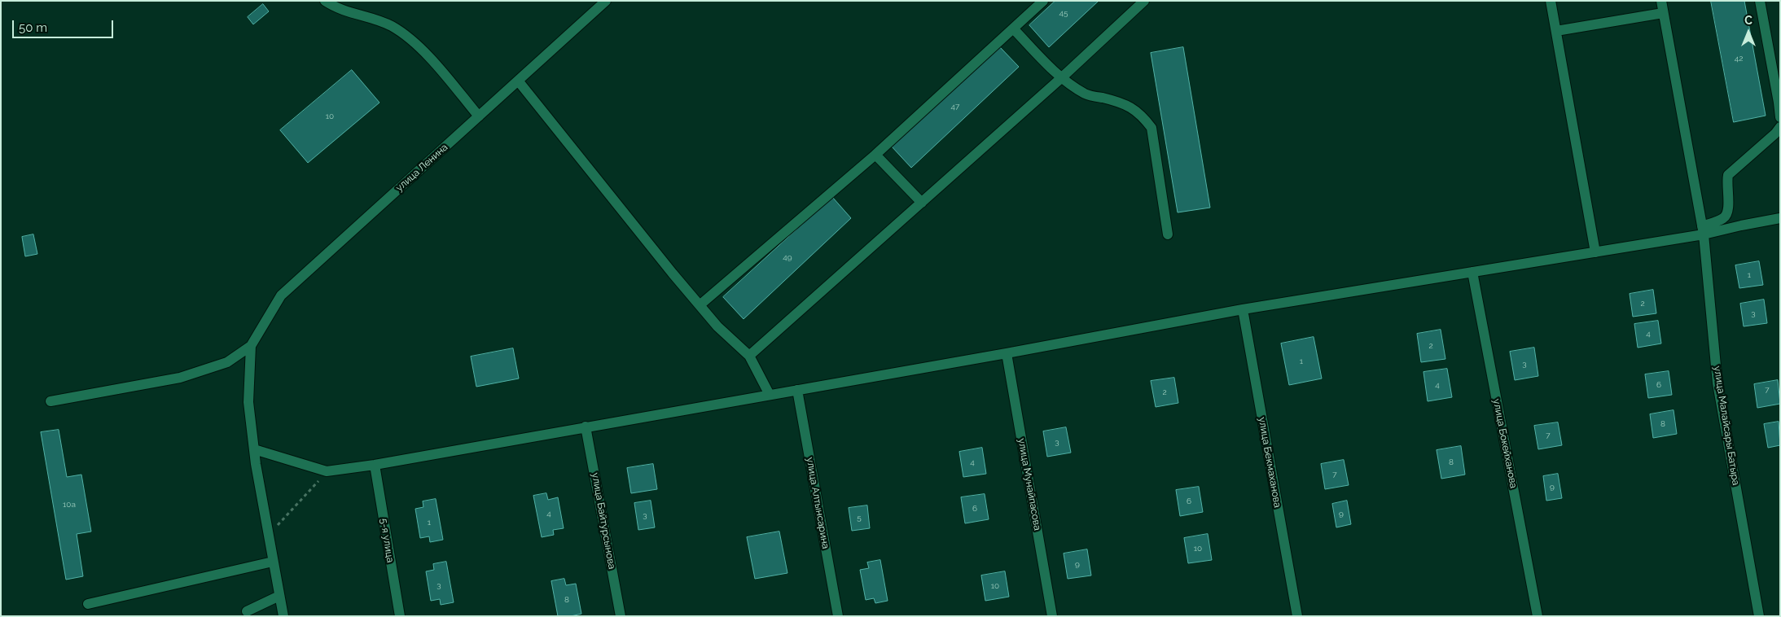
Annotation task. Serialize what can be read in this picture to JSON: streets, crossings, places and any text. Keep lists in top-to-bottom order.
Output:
{
  "streets": {
    "street": [
      "улица Ленина",
      "улица Малайсары Батыра",
      "улица Бокейханова",
      "улица Бекмаханова",
      "улица Мунайпасова",
      "улица Алтынсарина",
      "улица Байтурсынова",
      "5-я улица"
    ]
  },
  "house_numbers": [
    "45",
    "42",
    "47",
    "10",
    "49",
    "1",
    "2",
    "3",
    "4",
    "2",
    "1",
    "3",
    "4",
    "6",
    "7",
    "2",
    "8",
    "7",
    "3",
    "4",
    "8",
    "7",
    "9",
    "6",
    "10а",
    "6",
    "4",
    "9",
    "3",
    "5",
    "1",
    "10",
    "9",
    "3",
    "10",
    "8"
  ],
  "scale_bar": "50 m",
  "north": "top"
}
